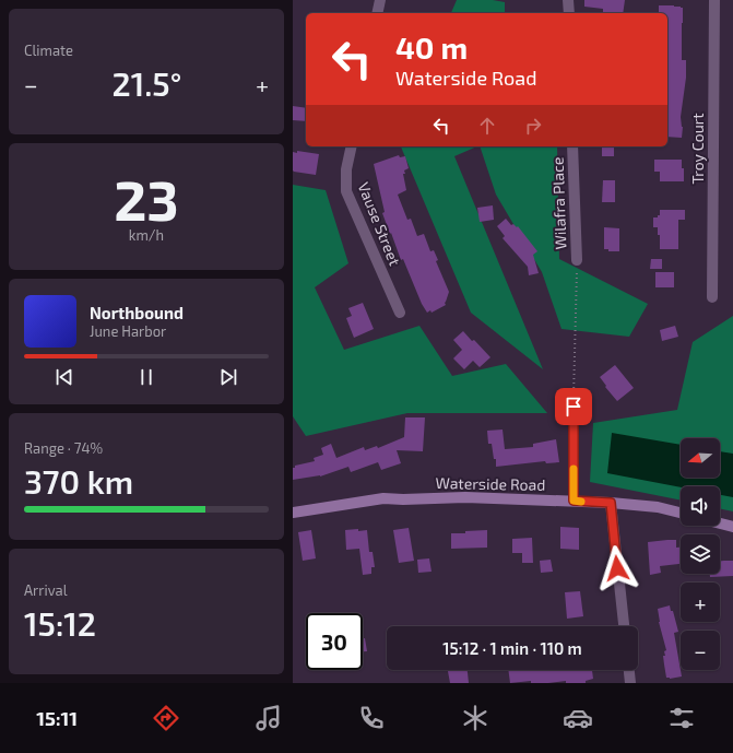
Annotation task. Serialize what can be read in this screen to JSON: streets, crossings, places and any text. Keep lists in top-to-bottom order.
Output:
{
  "streets": {
    "main road": ["Waterside Road"],
    "street": ["Troy Court", "Wilafra Place", "Vause Street"]
  },
  "north": "left",
  "page": {
    "tile": [
      "Climate",
      ["23", "km/h"],
      ["Range · 74%", "370 km"],
      ["Arrival", "15:12"]
    ],
    "turn": ["40 m", "Waterside Road"],
    "heat": ["−", "21.5°", "+"],
    "song": ["Northbound", "June Harbor"],
    "map_buttons": ["+", "−"],
    "limit": "30",
    "trip": "15:12 · 1 min · 110 m",
    "tabs": "15:11"
  }
}
